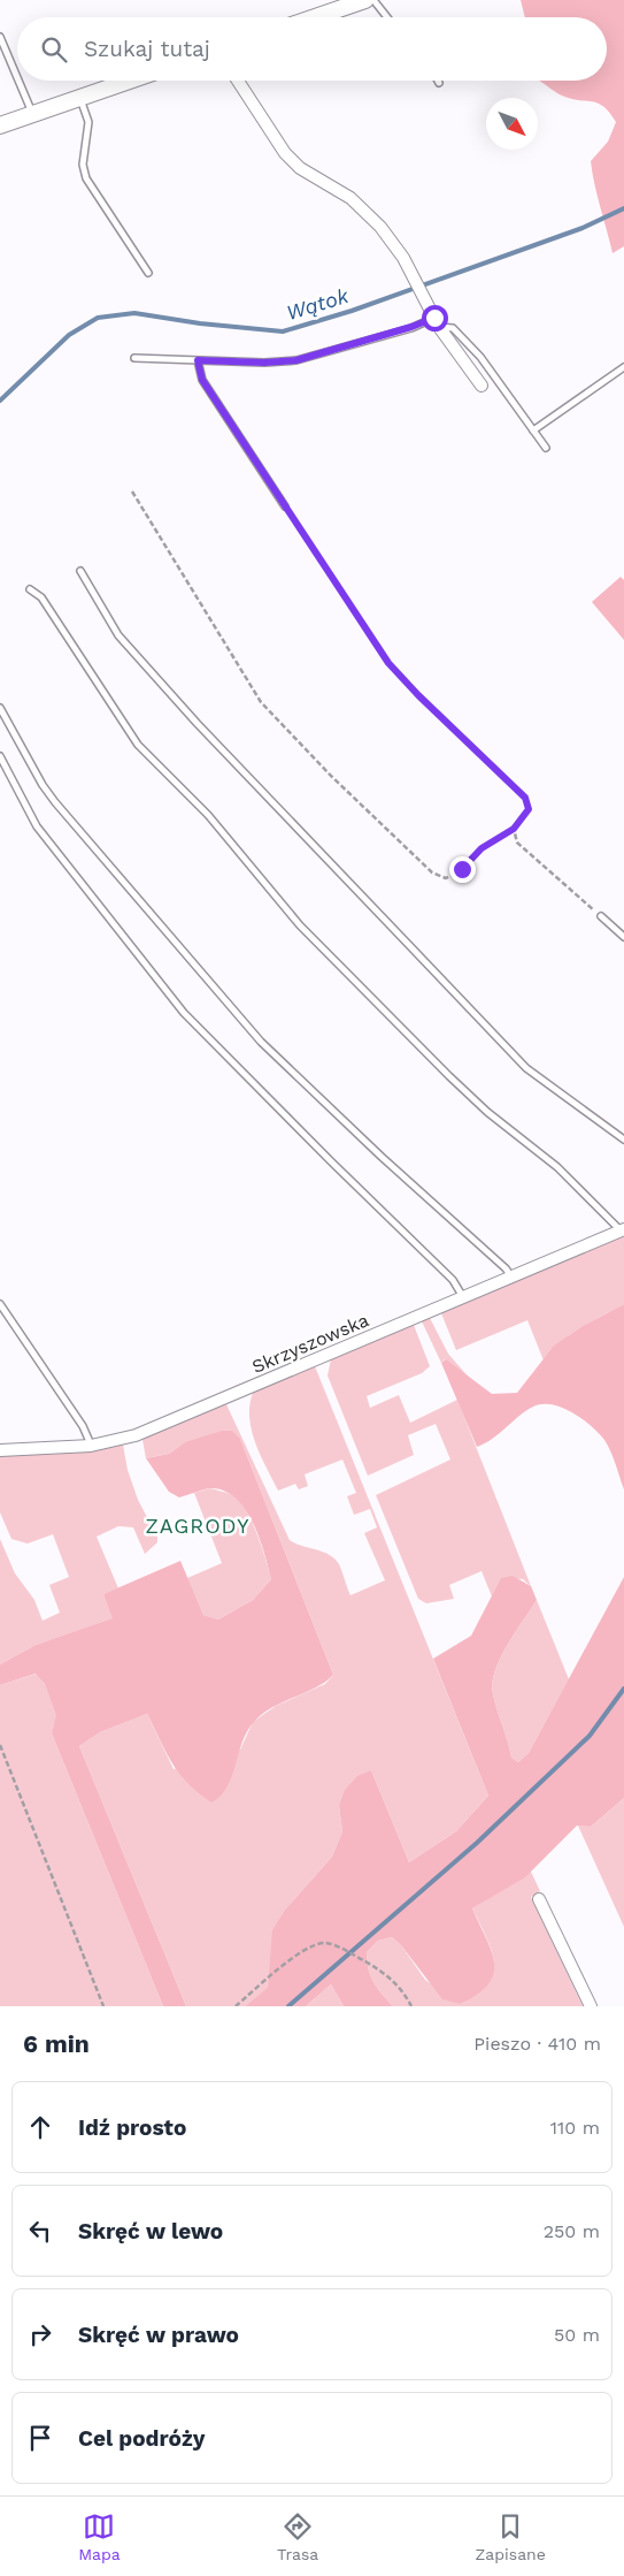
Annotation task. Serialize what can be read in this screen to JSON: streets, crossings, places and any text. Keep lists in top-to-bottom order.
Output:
{
  "streets": {
    "street": ["Skrzyszowska"]
  },
  "districts": ["ZAGRODY"],
  "water": ["Wątok"],
  "north": "bottom right",
  "page": {
    "search": "Szukaj tutaj",
    "heading": ["6 min", "Pieszo · 410 m"],
    "list": [
      ["Idź prosto", "110 m"],
      ["Skręć w lewo", "250 m"],
      ["Skręć w prawo", "50 m"],
      "Cel podróży"
    ],
    "nav": ["Mapa", "Trasa", "Zapisane"]
  }
}
